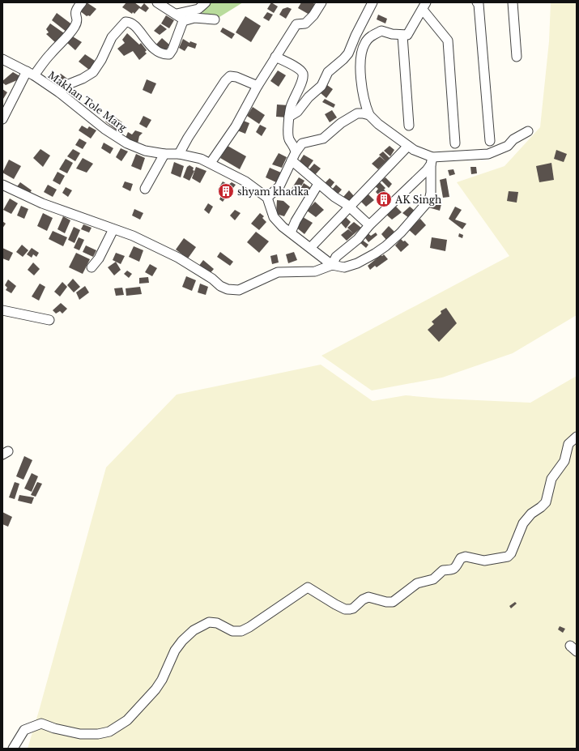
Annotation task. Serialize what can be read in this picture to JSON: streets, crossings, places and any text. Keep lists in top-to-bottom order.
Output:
{
  "streets": {
    "street": ["Makhan Tole Marg"]
  },
  "places": {
    "building": ["shyam khadka", "AK Singh"]
  }
}
